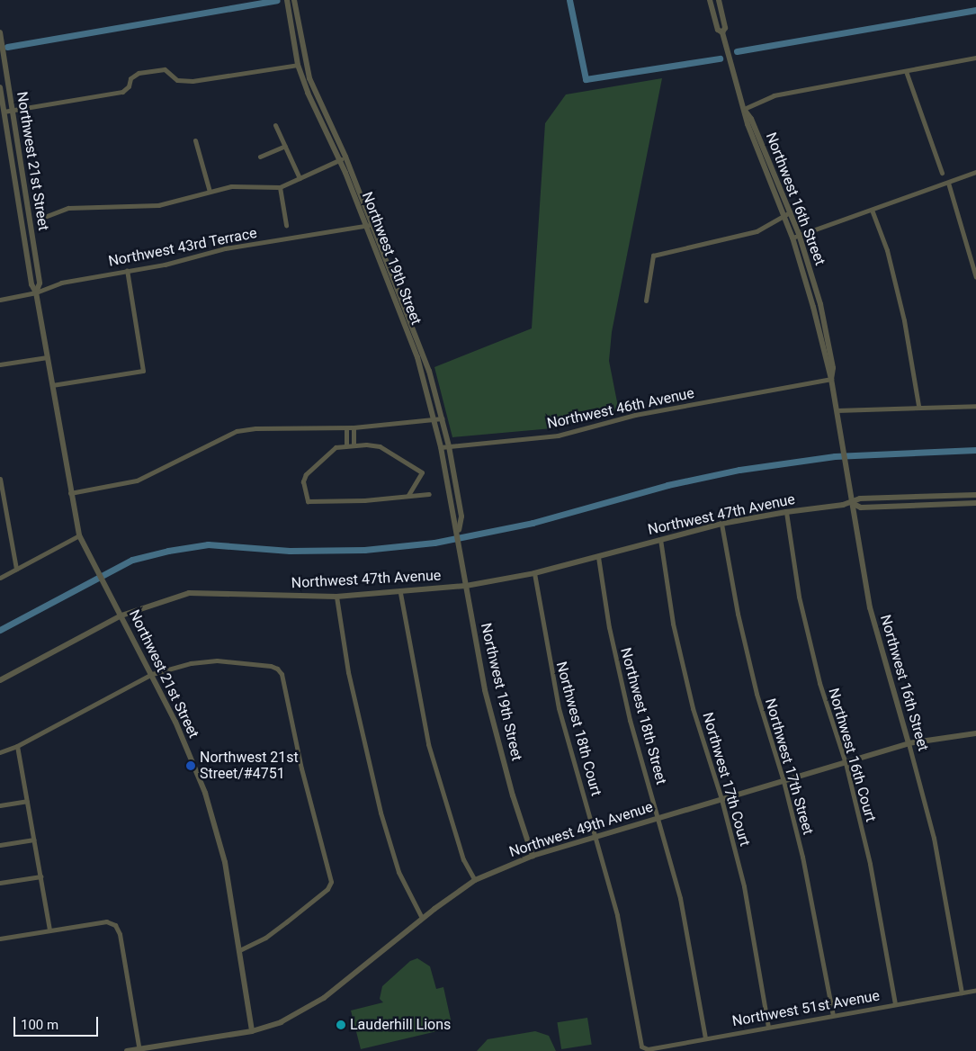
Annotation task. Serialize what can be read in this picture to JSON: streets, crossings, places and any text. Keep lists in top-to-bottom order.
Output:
{
  "streets": {
    "street": [
      "Northwest 21st Street",
      "Northwest 16th Street",
      "Northwest 43rd Terrace",
      "Northwest 19th Street",
      "Northwest 46th Avenue",
      "Northwest 47th Avenue",
      "Northwest 18th Street",
      "Northwest 18th Court",
      "Northwest 16th Court",
      "Northwest 17th Street",
      "Northwest 17th Court",
      "Northwest 49th Avenue",
      "Northwest 51st Avenue"
    ]
  },
  "crossings": [
    ["Northwest 21st Street", "Northwest 43rd Terrace"],
    ["Northwest 21st Street", "Northwest 47th Avenue"],
    ["Northwest 21st Street", "Northwest 49th Avenue"],
    ["Northwest 16th Street", "Northwest 46th Avenue"],
    ["Northwest 16th Street", "Northwest 47th Avenue"],
    ["Northwest 16th Street", "Northwest 49th Avenue"],
    ["Northwest 16th Street", "Northwest 51st Avenue"],
    ["Northwest 43rd Terrace", "Northwest 19th Street"],
    ["Northwest 19th Street", "Northwest 46th Avenue"],
    ["Northwest 19th Street", "Northwest 47th Avenue"],
    ["Northwest 19th Street", "Northwest 49th Avenue"],
    ["Northwest 47th Avenue", "Northwest 18th Street"],
    ["Northwest 47th Avenue", "Northwest 18th Court"],
    ["Northwest 47th Avenue", "Northwest 16th Court"],
    ["Northwest 47th Avenue", "Northwest 17th Street"],
    ["Northwest 47th Avenue", "Northwest 17th Court"],
    ["Northwest 18th Street", "Northwest 49th Avenue"],
    ["Northwest 18th Street", "Northwest 51st Avenue"],
    ["Northwest 18th Court", "Northwest 49th Avenue"],
    ["Northwest 18th Court", "Northwest 51st Avenue"],
    ["Northwest 16th Court", "Northwest 49th Avenue"],
    ["Northwest 16th Court", "Northwest 51st Avenue"],
    ["Northwest 17th Street", "Northwest 49th Avenue"],
    ["Northwest 17th Street", "Northwest 51st Avenue"],
    ["Northwest 17th Court", "Northwest 49th Avenue"],
    ["Northwest 17th Court", "Northwest 51st Avenue"]
  ],
  "places": ["Northwest 21st Street/#4751", "Lauderhill Lions"],
  "scale_bar": "100 m"
}
